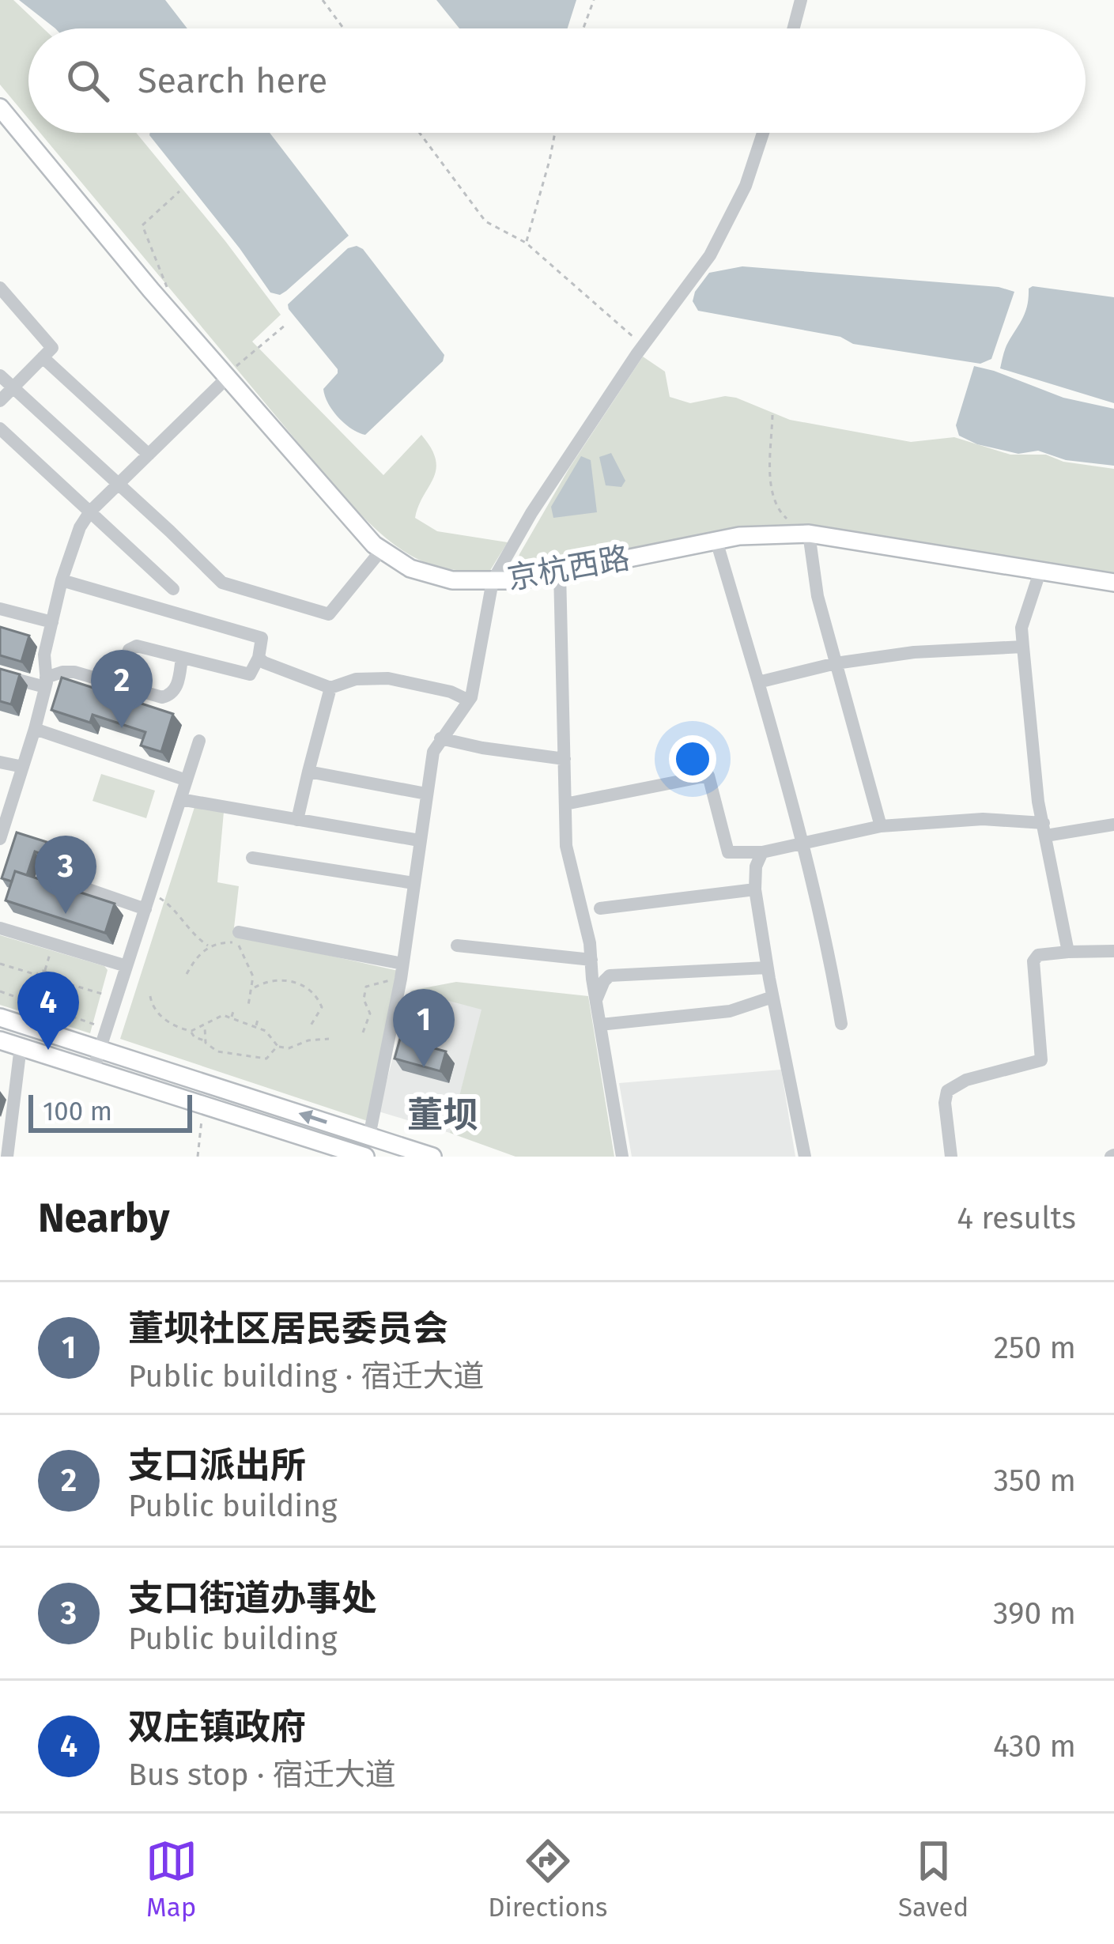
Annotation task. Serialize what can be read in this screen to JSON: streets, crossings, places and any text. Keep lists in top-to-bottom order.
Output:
{
  "streets": {
    "main road": ["京杭西路"]
  },
  "districts": ["董坝"],
  "scale_bar": "100 m",
  "page": {
    "search": "Search here",
    "pins": [
      "2",
      "3",
      "4",
      "1"
    ],
    "scale": "100 m",
    "heading": ["Nearby", "4 results"],
    "list": [
      {
        "mark": "1",
        "name": "董坝社区居民委员会",
        "note": "Public building · 宿迁大道",
        "value": "250 m"
      },
      {
        "mark": "2",
        "name": "支口派出所",
        "note": "Public building",
        "value": "350 m"
      },
      {
        "mark": "3",
        "name": "支口街道办事处",
        "note": "Public building",
        "value": "390 m"
      },
      {
        "mark": "4",
        "name": "双庄镇政府",
        "note": "Bus stop · 宿迁大道",
        "value": "430 m"
      }
    ],
    "nav": ["Map", "Directions", "Saved"]
  }
}
